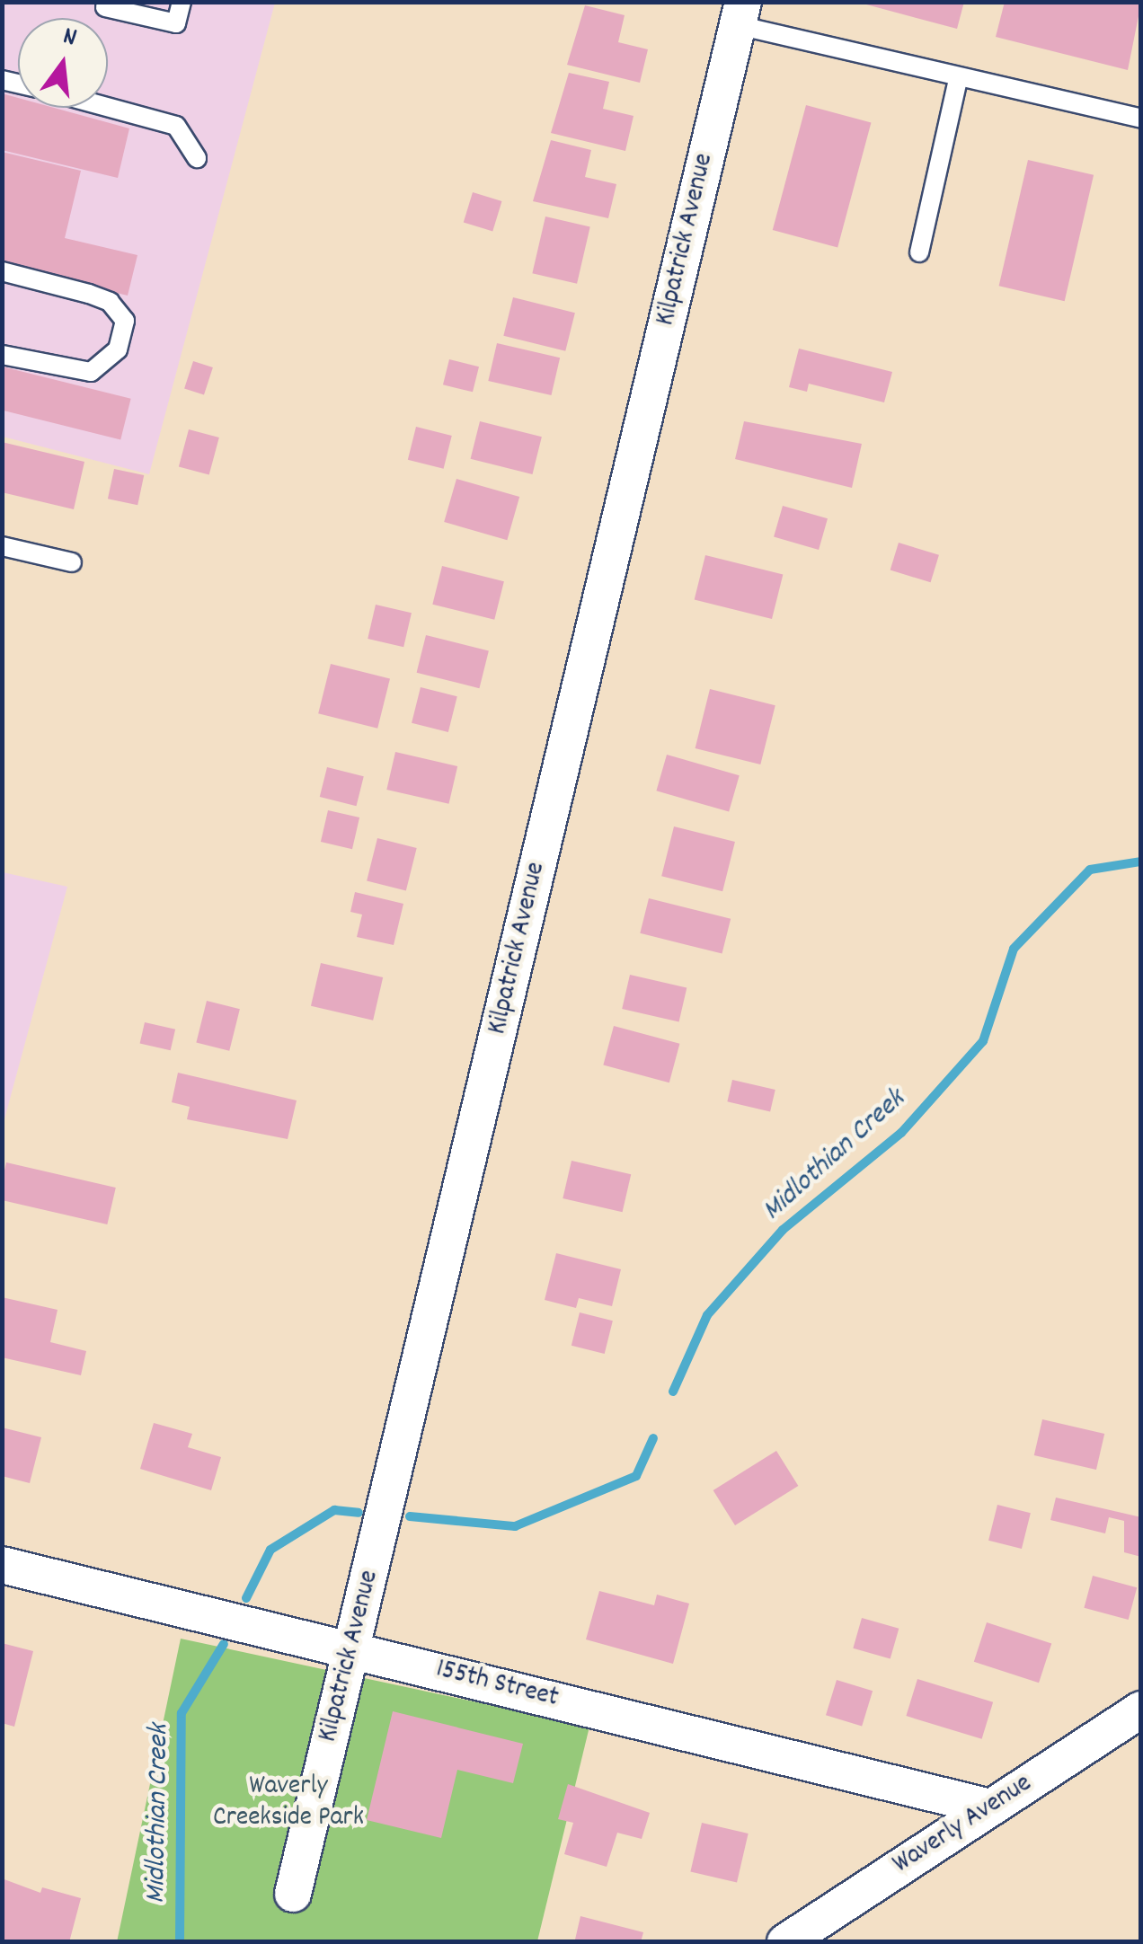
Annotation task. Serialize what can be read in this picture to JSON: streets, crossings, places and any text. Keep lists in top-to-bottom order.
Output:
{
  "streets": {
    "street": ["Kilpatrick Avenue", "155th Street", "Waverly Avenue"]
  },
  "crossings": [
    ["Kilpatrick Avenue", "155th Street"],
    ["155th Street", "Waverly Avenue"]
  ],
  "water": ["Midlothian Creek"],
  "parks": ["Waverly Creekside Park"],
  "north": "top"
}
